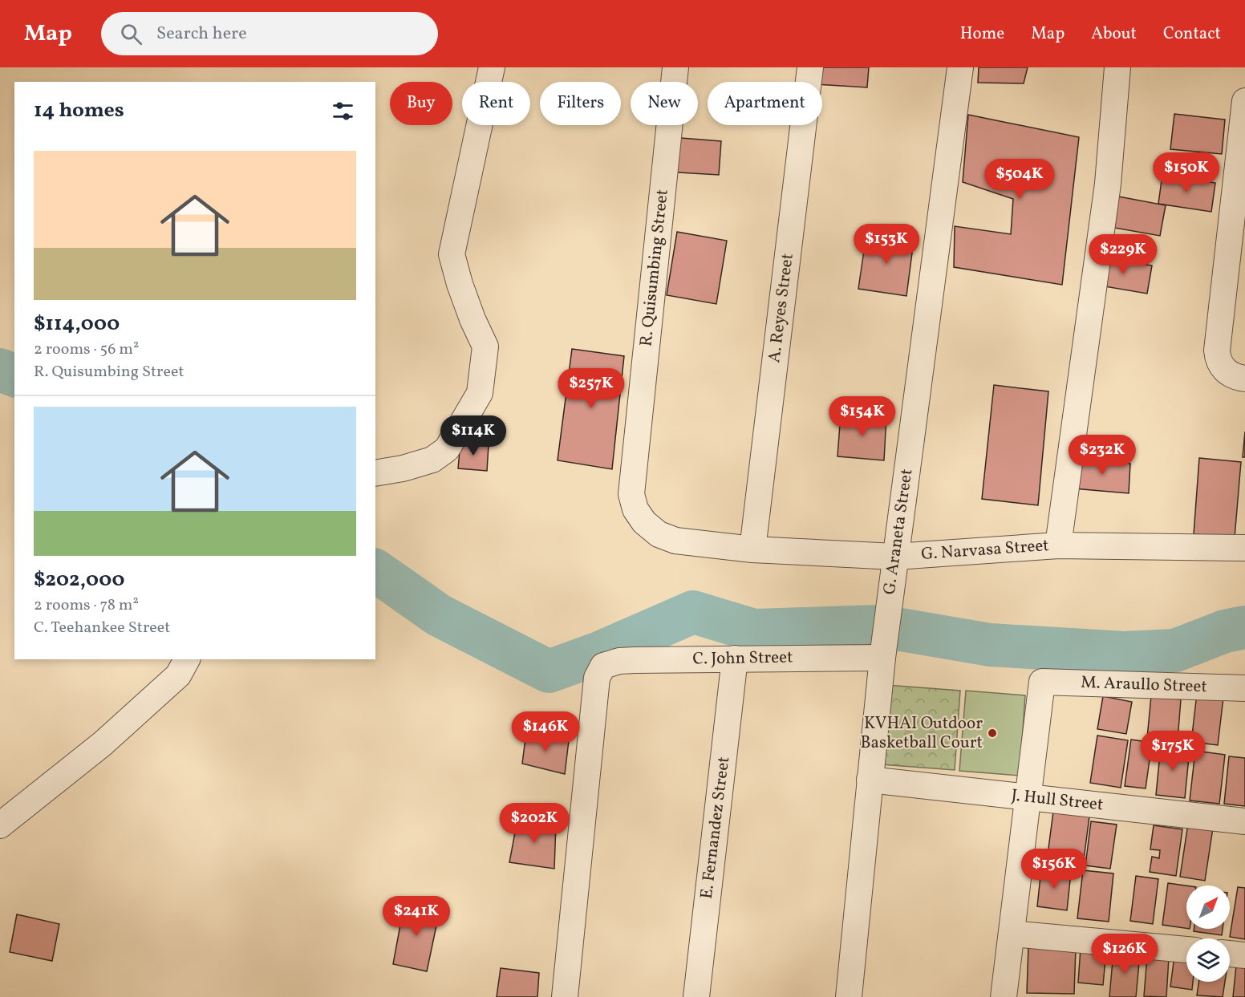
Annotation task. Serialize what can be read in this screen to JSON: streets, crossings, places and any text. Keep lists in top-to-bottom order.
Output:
{
  "streets": {
    "street": [
      "R. Quisumbing Street",
      "A. Reyes Street",
      "G. Araneta Street",
      "G. Narvasa Street",
      "C. John Street",
      "M. Araullo Street",
      "J. Hull Street",
      "E. Fernandez Street"
    ]
  },
  "crossings": [
    ["R. Quisumbing Street", "G. Narvasa Street"],
    ["A. Reyes Street", "G. Narvasa Street"],
    ["G. Araneta Street", "G. Narvasa Street"],
    ["G. Araneta Street", "C. John Street"],
    ["G. Araneta Street", "J. Hull Street"],
    ["C. John Street", "E. Fernandez Street"],
    ["M. Araullo Street", "J. Hull Street"]
  ],
  "places": ["KVHAI Outdoor Basketball Court"],
  "north": "top right",
  "page": {
    "header": "Map",
    "search": "Search here",
    "nav": [
      "Home",
      "Map",
      "About",
      "Contact"
    ],
    "chip": [
      "Buy",
      "Rent",
      "Filters",
      "New",
      "Apartment"
    ],
    "heading": "14 homes",
    "list": [
      {
        "name": "$114,000",
        "note": "2 rooms · 56 m² · R. Quisumbing Street"
      },
      {
        "name": "$202,000",
        "note": "2 rooms · 78 m² · C. Teehankee Street"
      }
    ],
    "price": [
      "$150K",
      "$504K",
      "$153K",
      "$229K",
      "$257K",
      "$154K",
      "$114K",
      "$232K",
      "$146K",
      "$175K",
      "$202K",
      "$156K",
      "$241K",
      "$126K"
    ]
  }
}
